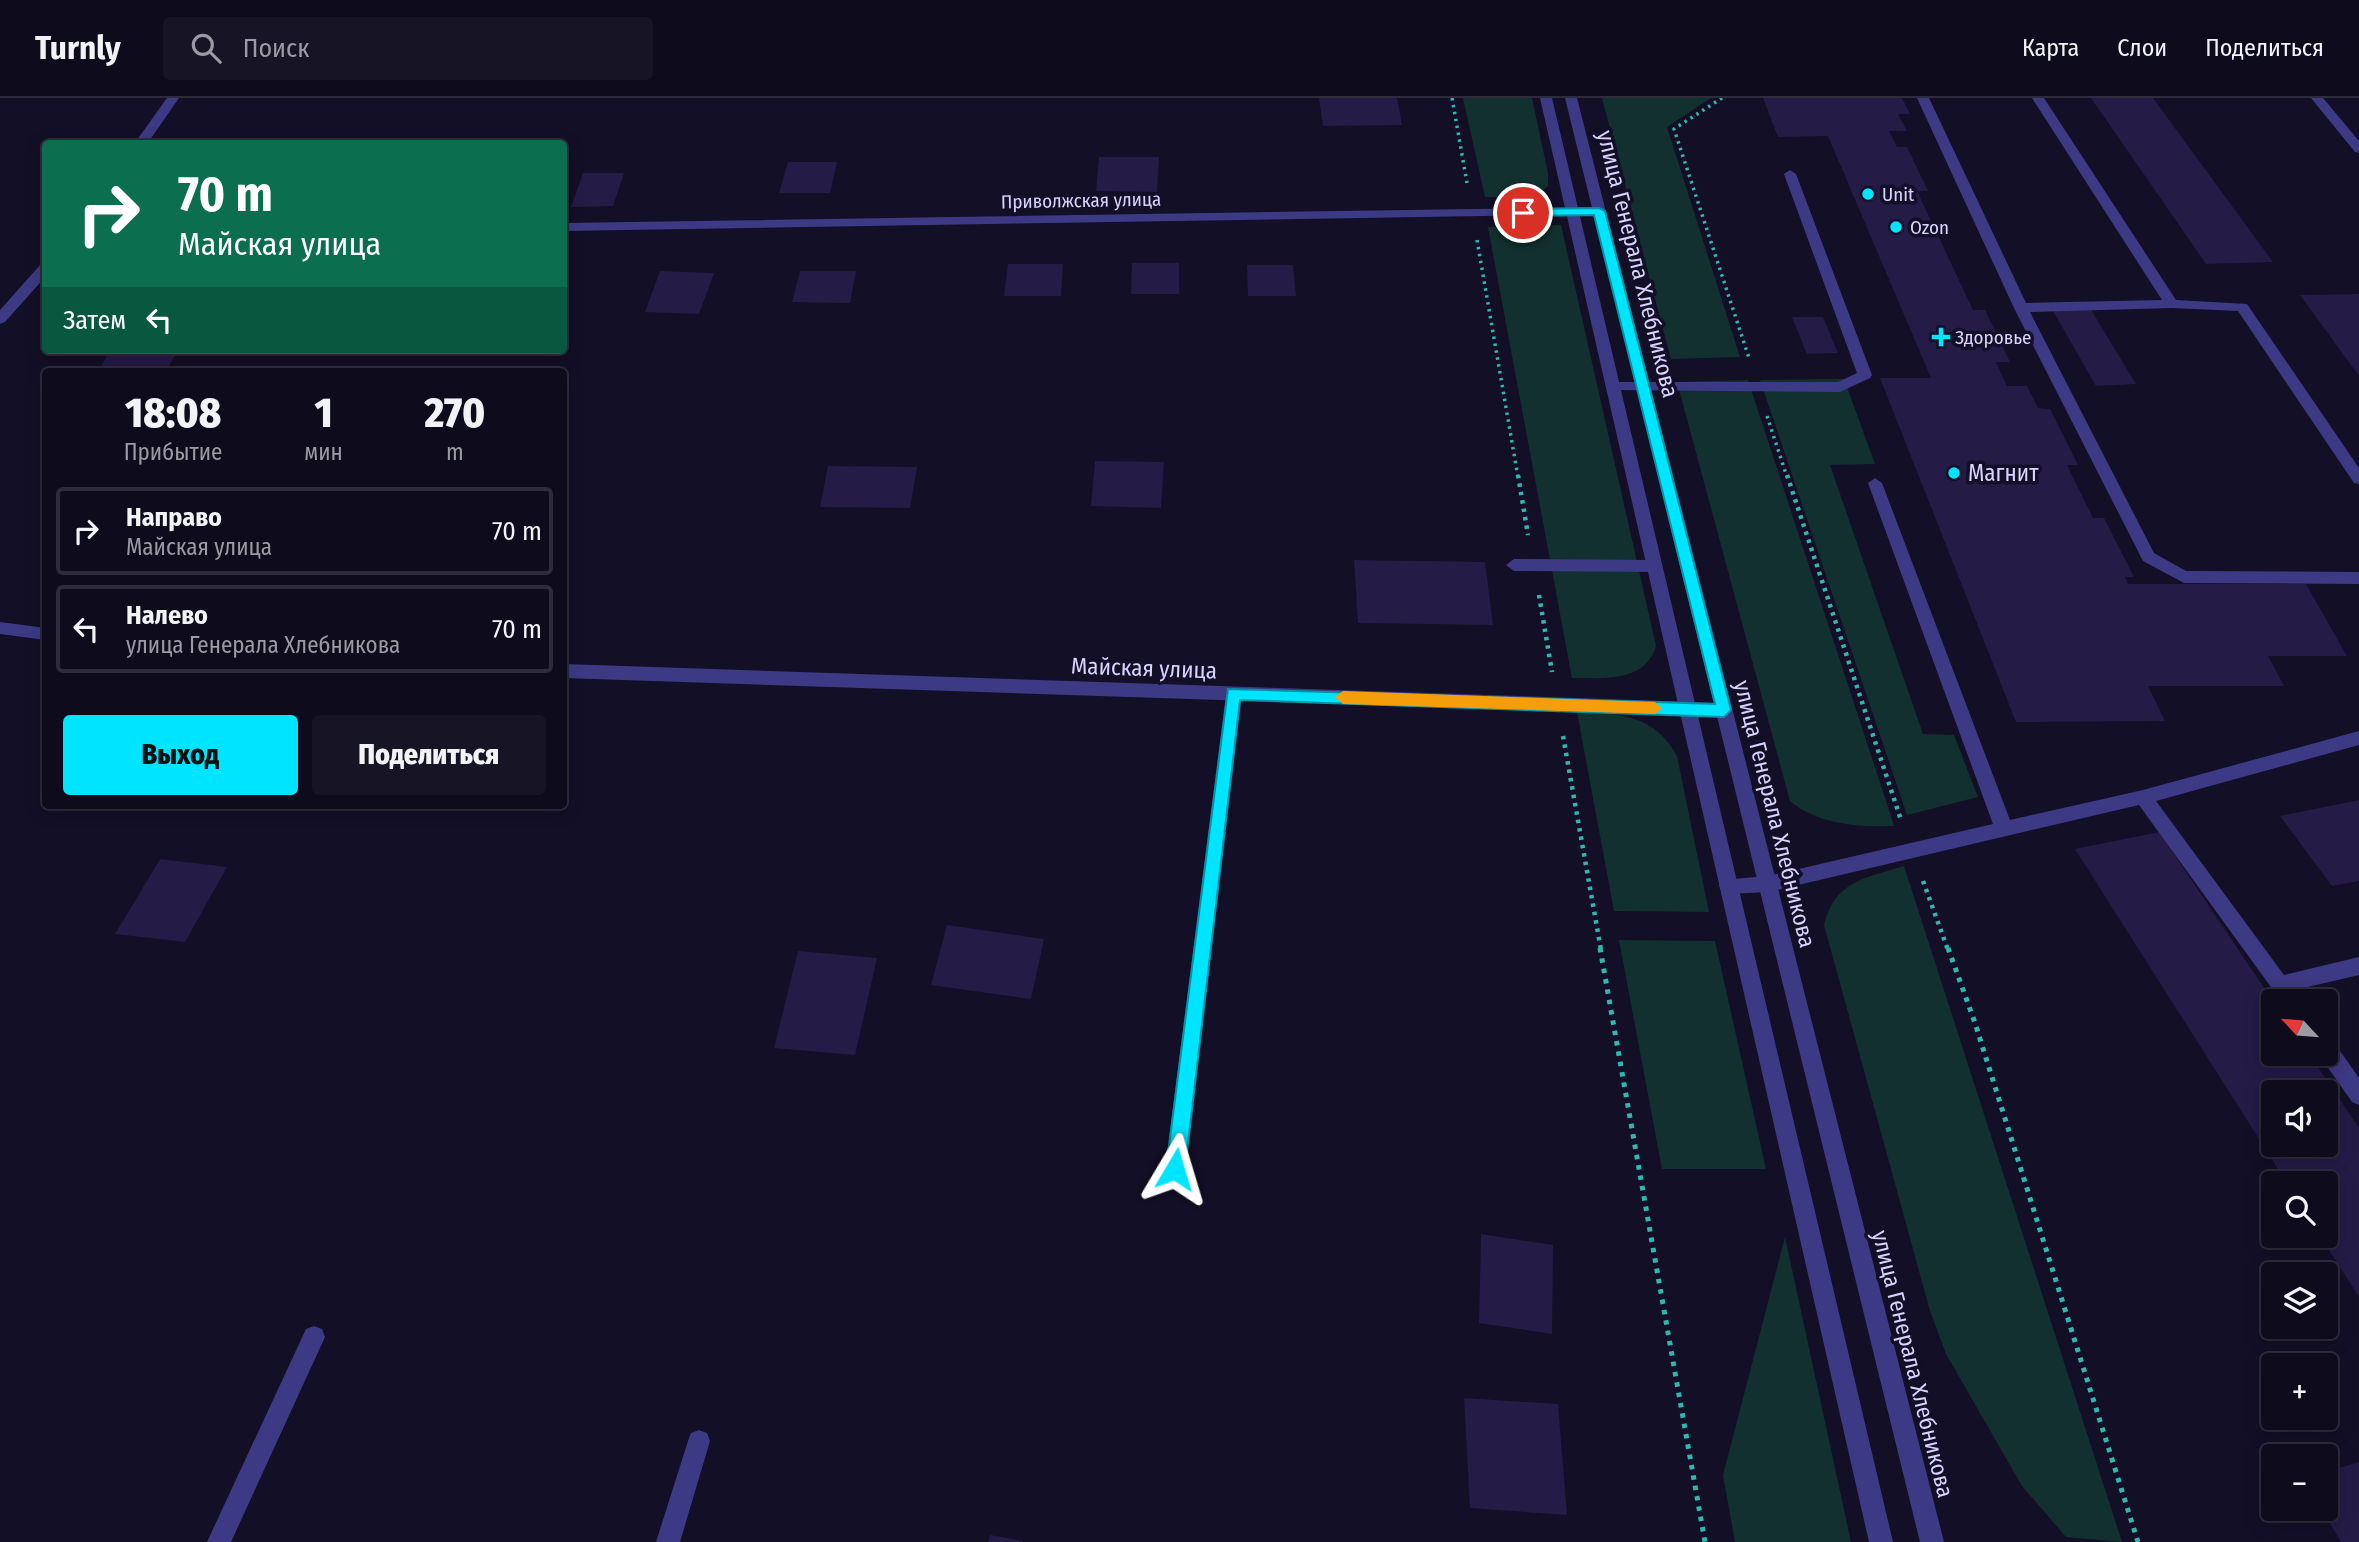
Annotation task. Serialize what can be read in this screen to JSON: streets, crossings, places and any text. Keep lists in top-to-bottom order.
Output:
{
  "streets": {
    "street": ["Приволжская улица", "улица Генерала Хлебникова", "Майская улица"]
  },
  "crossings": [
    ["Приволжская улица", "улица Генерала Хлебникова"],
    ["улица Генерала Хлебникова", "Майская улица"]
  ],
  "places": {
    "other": ["Unit", "Ozon", "Магнит"],
    "health": ["Здоровье"]
  },
  "north": "top left",
  "page": {
    "header": "Turnly",
    "search": "Поиск",
    "nav": ["Карта", "Слои", "Поделиться"],
    "turn": ["70 m", "Майская улица"],
    "then": "Затем",
    "eta": [
      "18:08",
      "Прибытие",
      "1",
      "мин",
      "270",
      "m"
    ],
    "list": [
      {
        "name": "Направо",
        "note": "Майская улица",
        "value": "70 m"
      },
      {
        "name": "Налево",
        "note": "улица Генерала Хлебникова",
        "value": "70 m"
      }
    ],
    "buttons": ["Выход", "Поделиться"],
    "map_buttons": ["+", "−"]
  }
}
